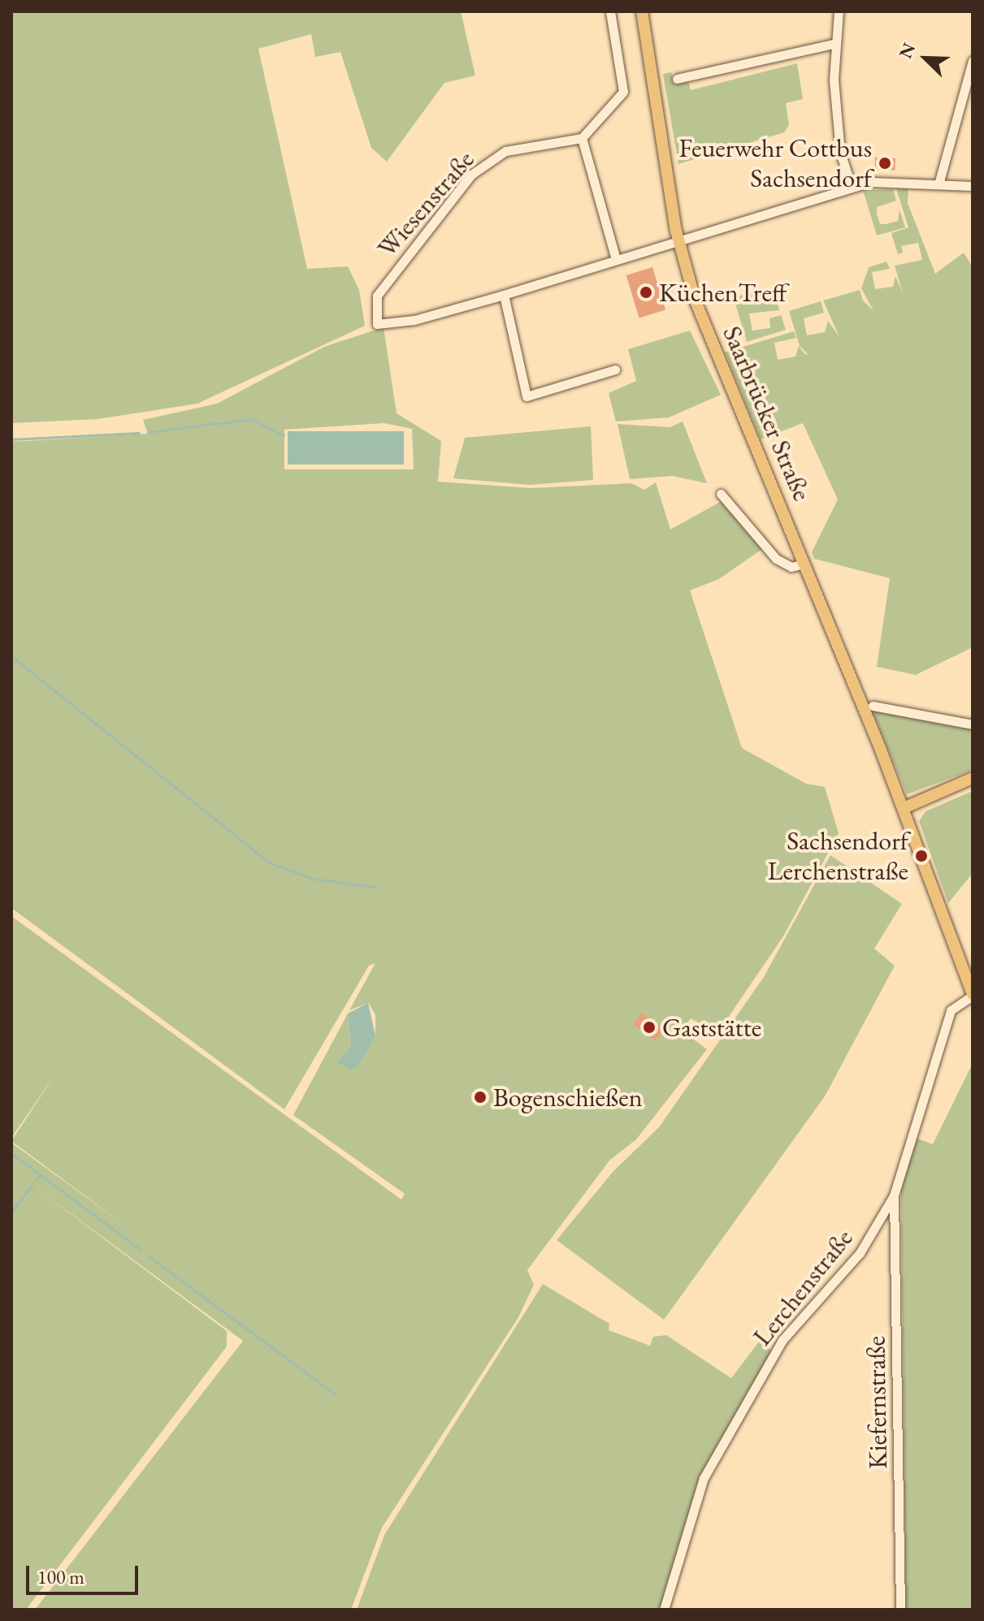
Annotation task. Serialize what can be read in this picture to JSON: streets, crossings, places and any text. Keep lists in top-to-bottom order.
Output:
{
  "streets": {
    "main road": ["Saarbrücker Straße"],
    "street": ["Wiesenstraße", "Lerchenstraße", "Kiefernstraße"]
  },
  "crossings": [
    ["Saarbrücker Straße", "Lerchenstraße"],
    ["Lerchenstraße", "Kiefernstraße"]
  ],
  "places": [
    "Feuerwehr Cottbus Sachsendorf",
    "KüchenTreff",
    "Sachsendorf Lerchenstraße",
    "Gaststätte",
    "Bogenschießen"
  ],
  "scale_bar": "100 m",
  "north": "top left"
}
